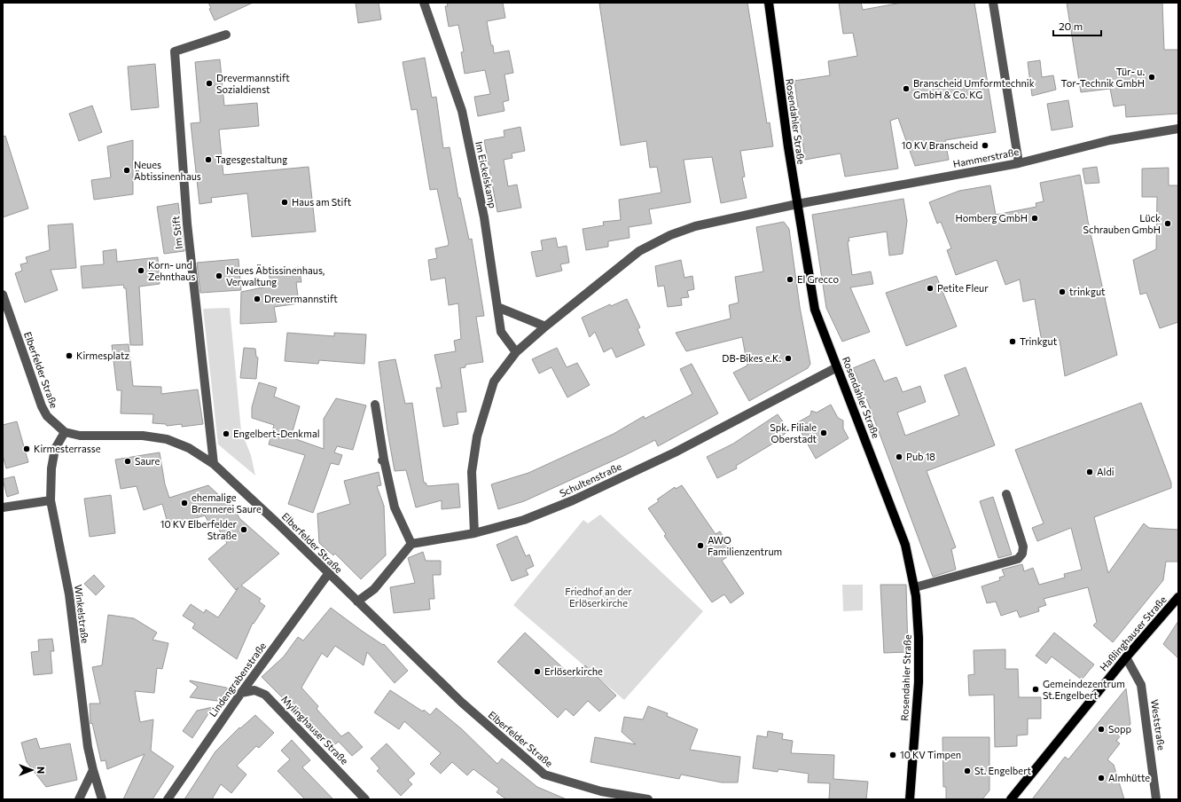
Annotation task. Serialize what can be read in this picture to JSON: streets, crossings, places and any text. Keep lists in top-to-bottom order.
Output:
{
  "streets": {
    "main road": ["Rosendahler Straße", "Haßlinghauser Straße"],
    "street": [
      "Hammerstraße",
      "Im Eickelskamp",
      "Im Stift",
      "Elberfelder Straße",
      "Schultenstraße",
      "Winkelstraße",
      "Lindengrabenstraße",
      "Weststraße",
      "Mylinghauser Straße"
    ]
  },
  "crossings": [
    ["Rosendahler Straße", "Hammerstraße"],
    ["Rosendahler Straße", "Schultenstraße"],
    ["Im Stift", "Elberfelder Straße"],
    ["Elberfelder Straße", "Winkelstraße"],
    ["Elberfelder Straße", "Lindengrabenstraße"],
    ["Haßlinghauser Straße", "Weststraße"],
    ["Lindengrabenstraße", "Mylinghauser Straße"]
  ],
  "parks": ["Friedhof an der Erlöserkirche"],
  "places": [
    "Tür- u. Tor-Technik GmbH",
    "Drevermannstift Sozialdienst",
    "Branscheid Umformtechnik GmbH & Co. KG",
    "10 KV Branscheid",
    "Tagesgestaltung",
    "Neues Äbtissinenhaus",
    "Haus am Stift",
    "Homberg GmbH",
    "Lück Schrauben GmbH",
    "Korn- und Zehnthaus",
    "Neues Äbtissinenhaus, Verwaltung",
    "El Grecco",
    "Petite Fleur",
    "trinkgut",
    "Drevermannstift",
    "Trinkgut",
    "Kirmesplatz",
    "DB-Bikes e.K.",
    "Spk. Filiale Oberstadt",
    "Engelbert-Denkmal",
    "Kirmesterrasse",
    "Pub 18",
    "Saure",
    "Aldi",
    "ehemalige Brennerei Saure",
    "10 KV Elberfelder Straße",
    "AWO Familienzentrum",
    "Erlöserkirche",
    "Gemeindezentrum St.Engelbert",
    "Sopp",
    "10 KV Timpen",
    "St. Engelbert",
    "Almhütte"
  ],
  "scale_bar": "20 m",
  "north": "right"
}
